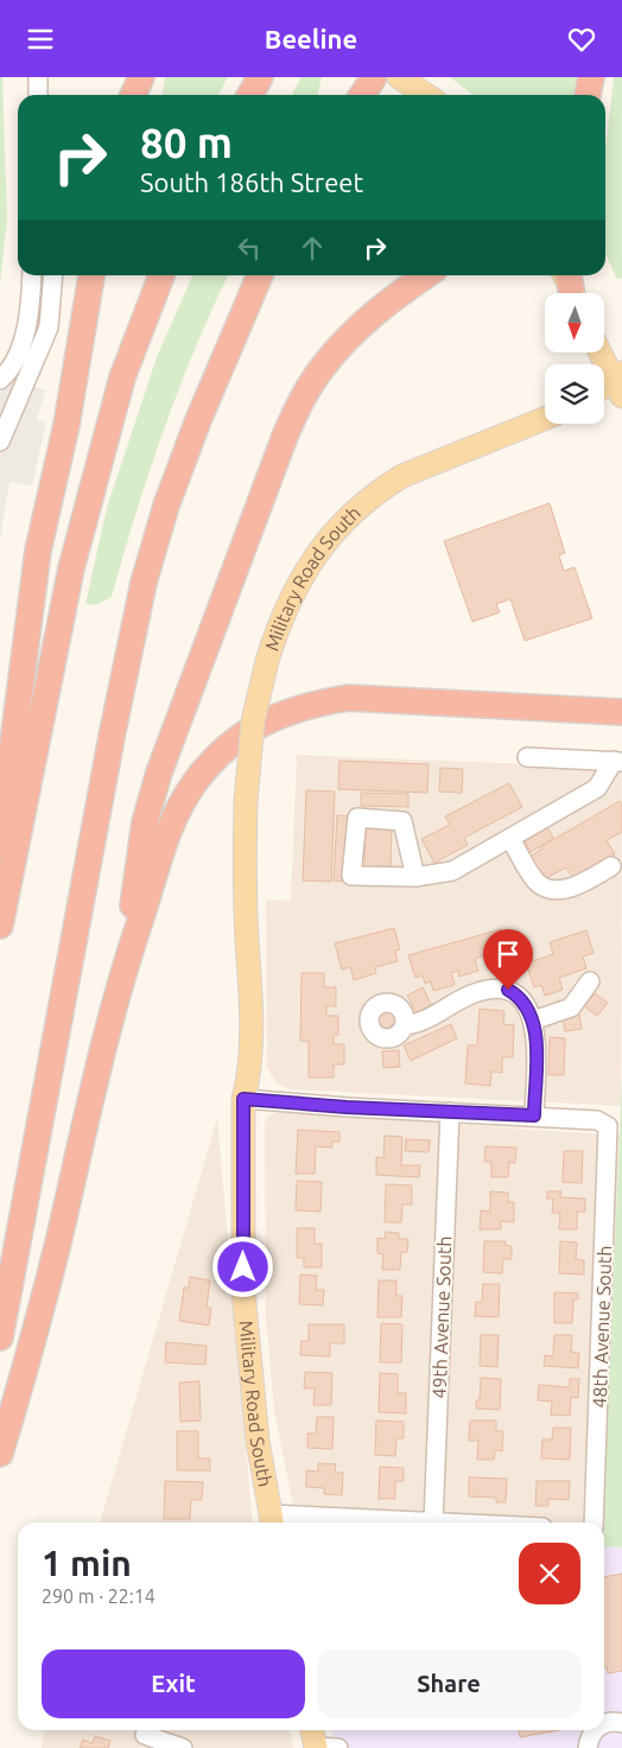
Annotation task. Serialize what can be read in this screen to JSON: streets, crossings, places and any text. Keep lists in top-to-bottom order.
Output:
{
  "streets": {
    "main road": ["Military Road South"],
    "street": ["49th Avenue South", "48th Avenue South"]
  },
  "north": "bottom",
  "page": {
    "header": "Beeline",
    "turn": ["80 m", "South 186th Street"],
    "heading": ["1 min", "290 m · 22:14"],
    "buttons": ["Exit", "Share"]
  }
}
